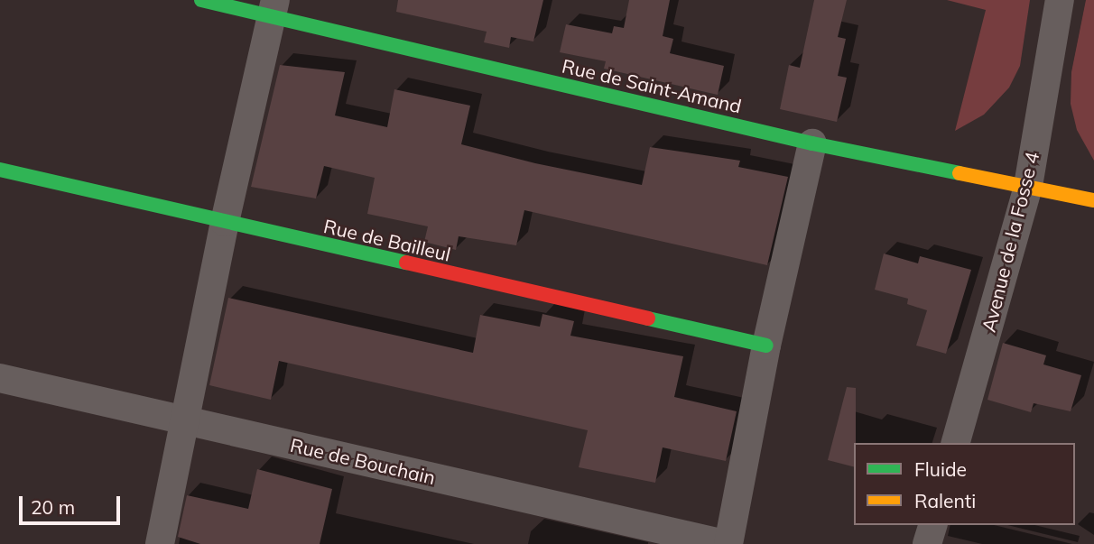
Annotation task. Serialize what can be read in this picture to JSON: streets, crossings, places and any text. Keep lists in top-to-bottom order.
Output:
{
  "streets": {
    "street": [
      "Rue de Saint-Amand",
      "Rue de Bailleul",
      "Avenue de la Fosse 4",
      "Rue de Bouchain"
    ]
  },
  "crossings": [
    ["Rue de Saint-Amand", "Avenue de la Fosse 4"]
  ],
  "legend": ["Fluide", "Ralenti"],
  "scale_bar": "20 m"
}
